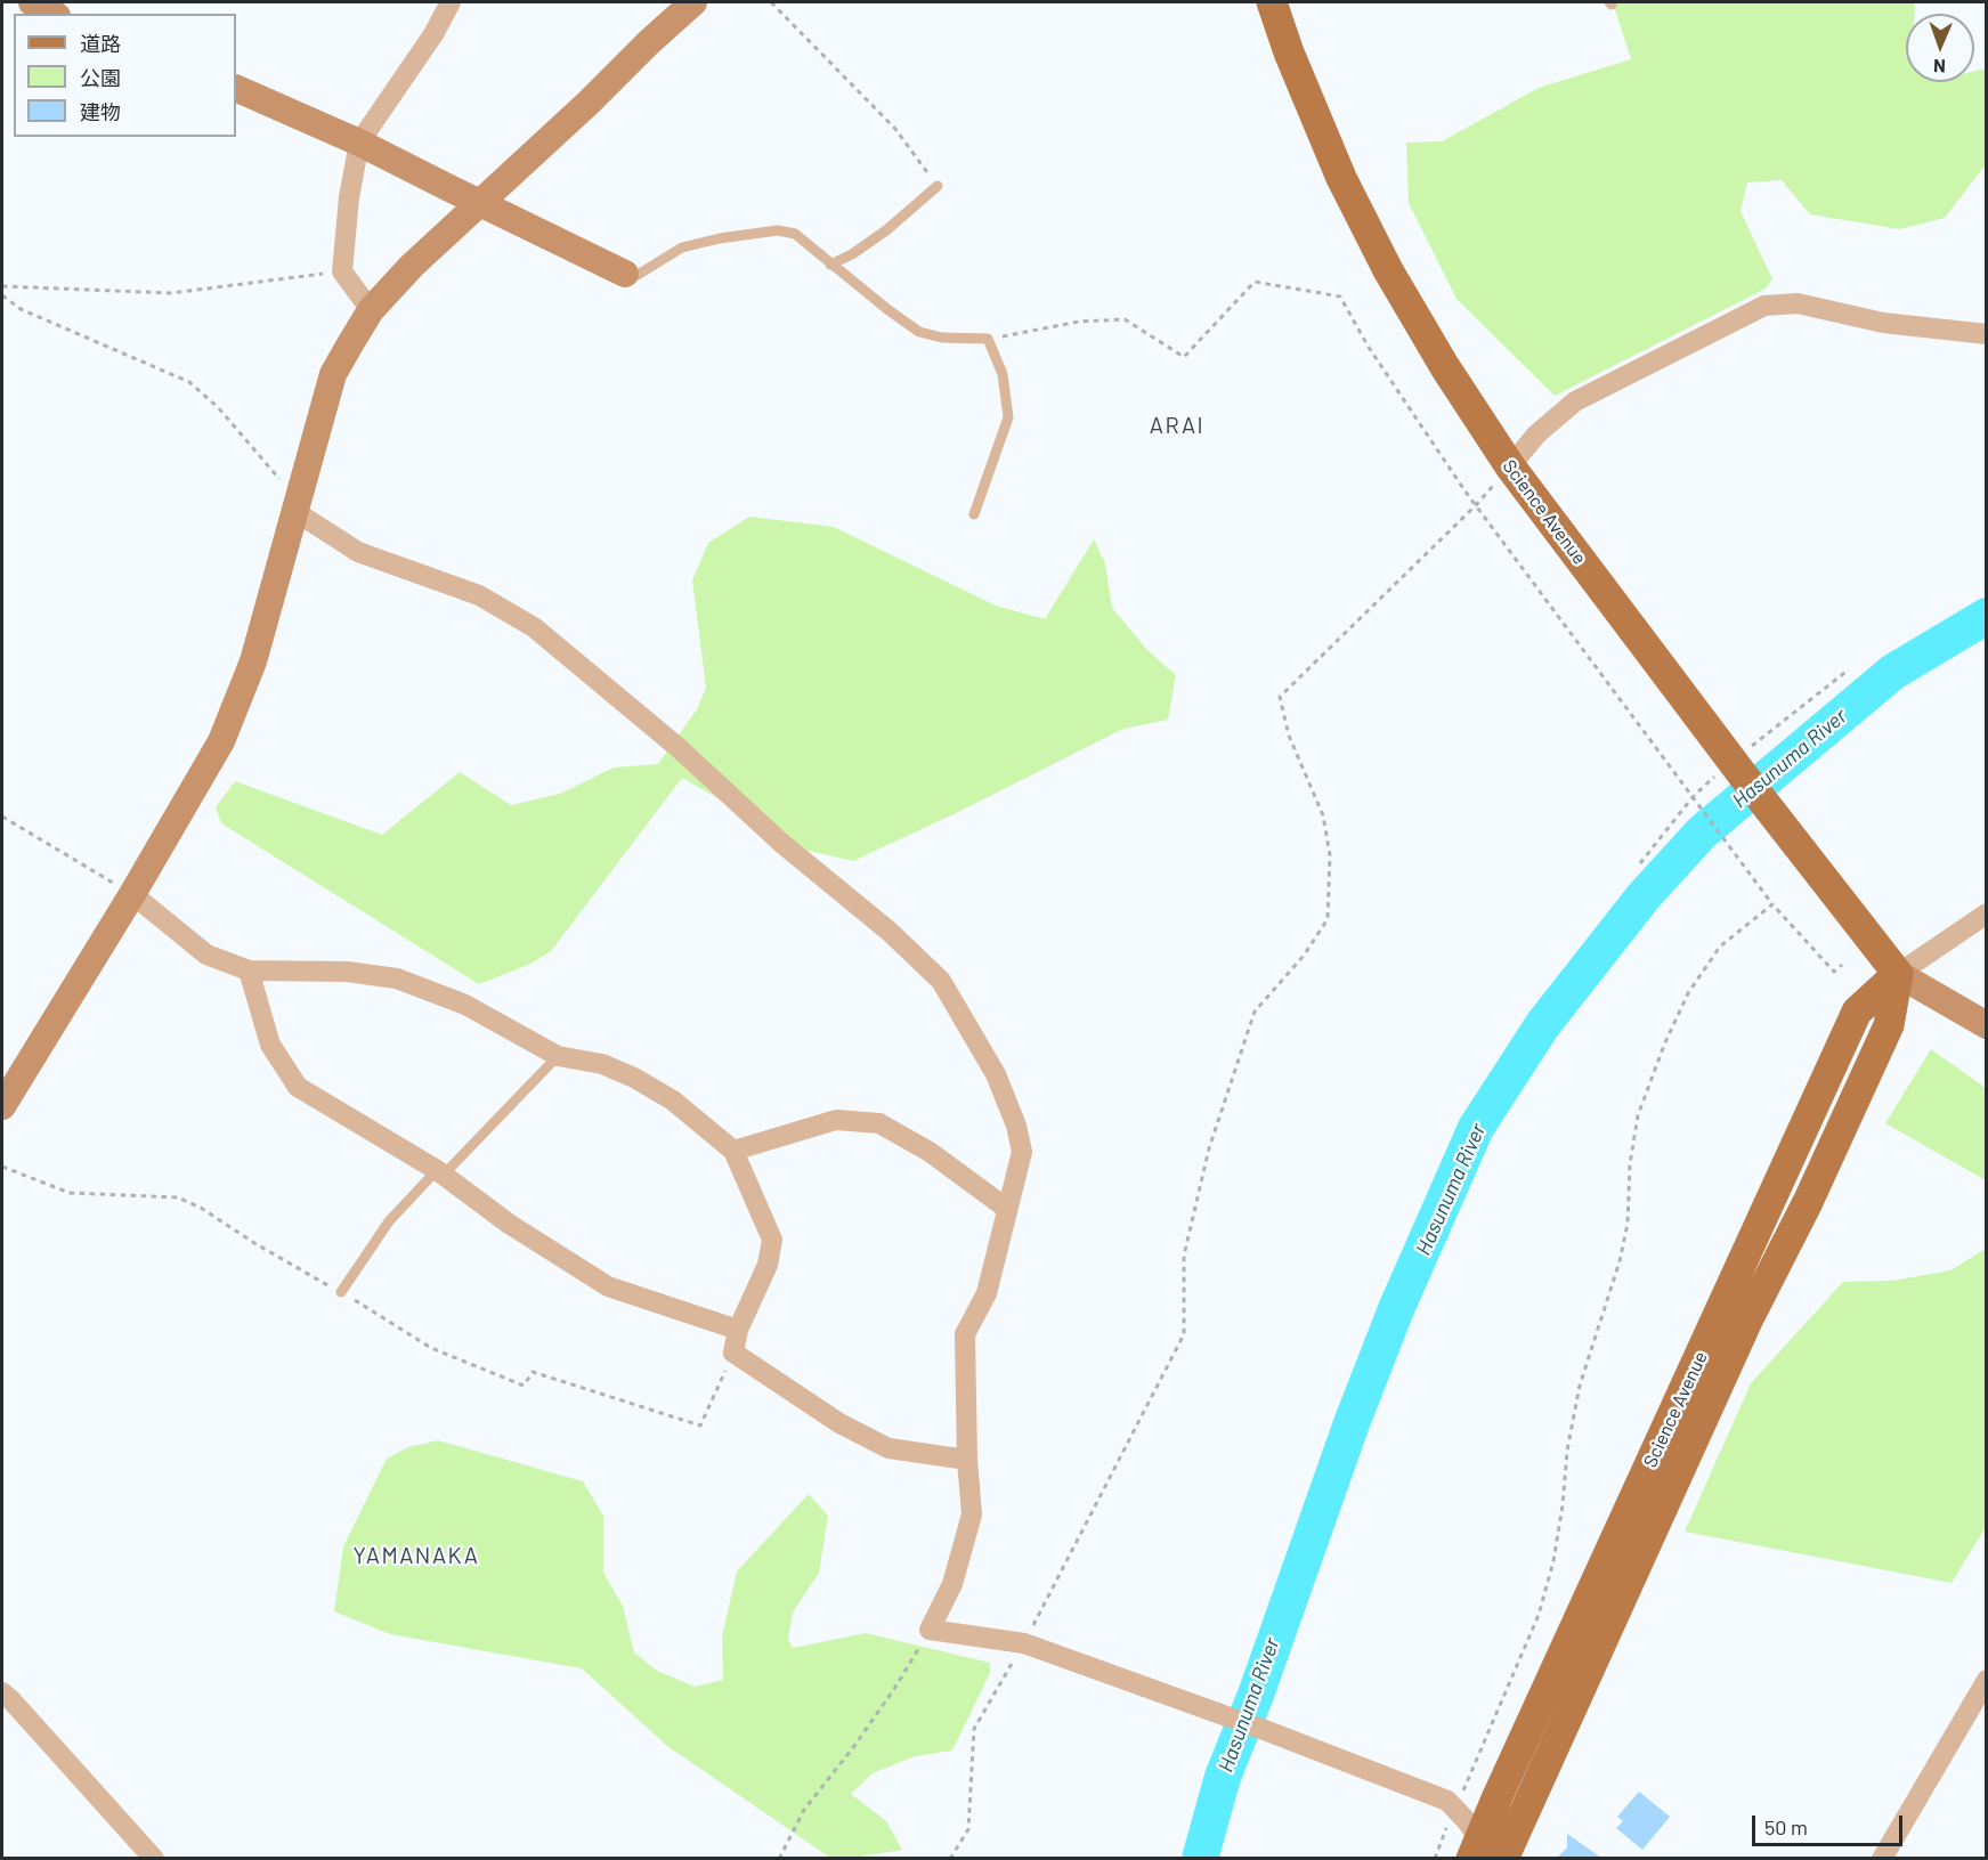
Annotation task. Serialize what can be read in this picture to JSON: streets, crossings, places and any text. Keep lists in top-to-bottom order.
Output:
{
  "streets": {
    "main road": ["Science Avenue"]
  },
  "districts": ["ARAI", "YAMANAKA"],
  "water": ["Hasunuma River"],
  "legend": ["道路", "公園", "建物"],
  "scale_bar": "50 m",
  "north": "bottom"
}
